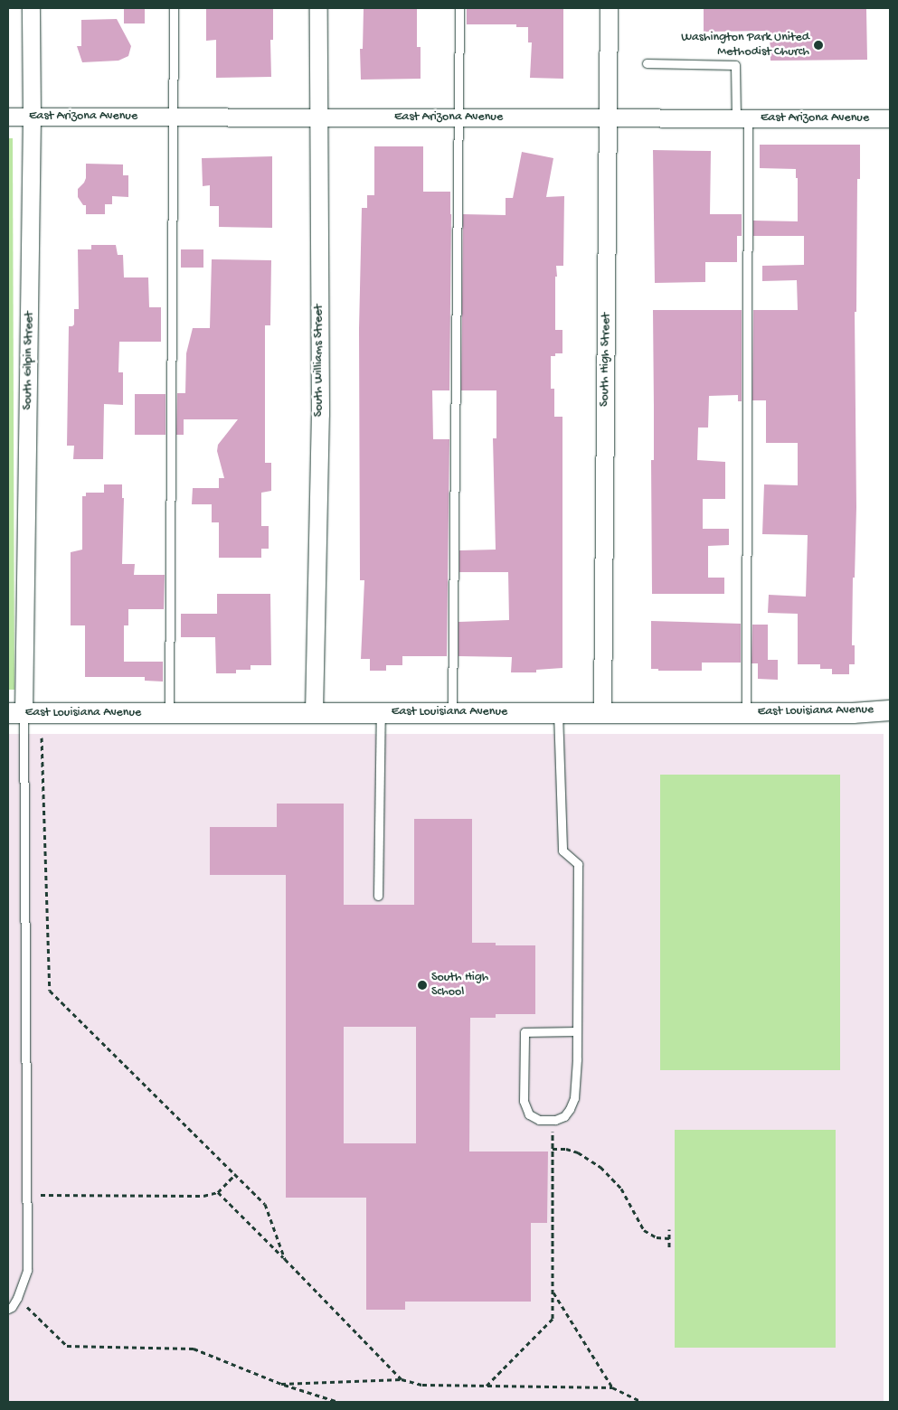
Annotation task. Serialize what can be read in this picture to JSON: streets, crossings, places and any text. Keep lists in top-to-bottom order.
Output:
{
  "streets": {
    "street": [
      "East Arizona Avenue",
      "South High Street",
      "South Gilpin Street",
      "South Williams Street",
      "East Louisiana Avenue"
    ]
  },
  "crossings": [
    ["East Arizona Avenue", "South High Street"],
    ["East Arizona Avenue", "South Gilpin Street"],
    ["East Arizona Avenue", "South Williams Street"],
    ["South High Street", "East Louisiana Avenue"],
    ["South Gilpin Street", "East Louisiana Avenue"],
    ["South Williams Street", "East Louisiana Avenue"]
  ],
  "places": ["Washington Park United Methodist Church", "South High School"]
}
